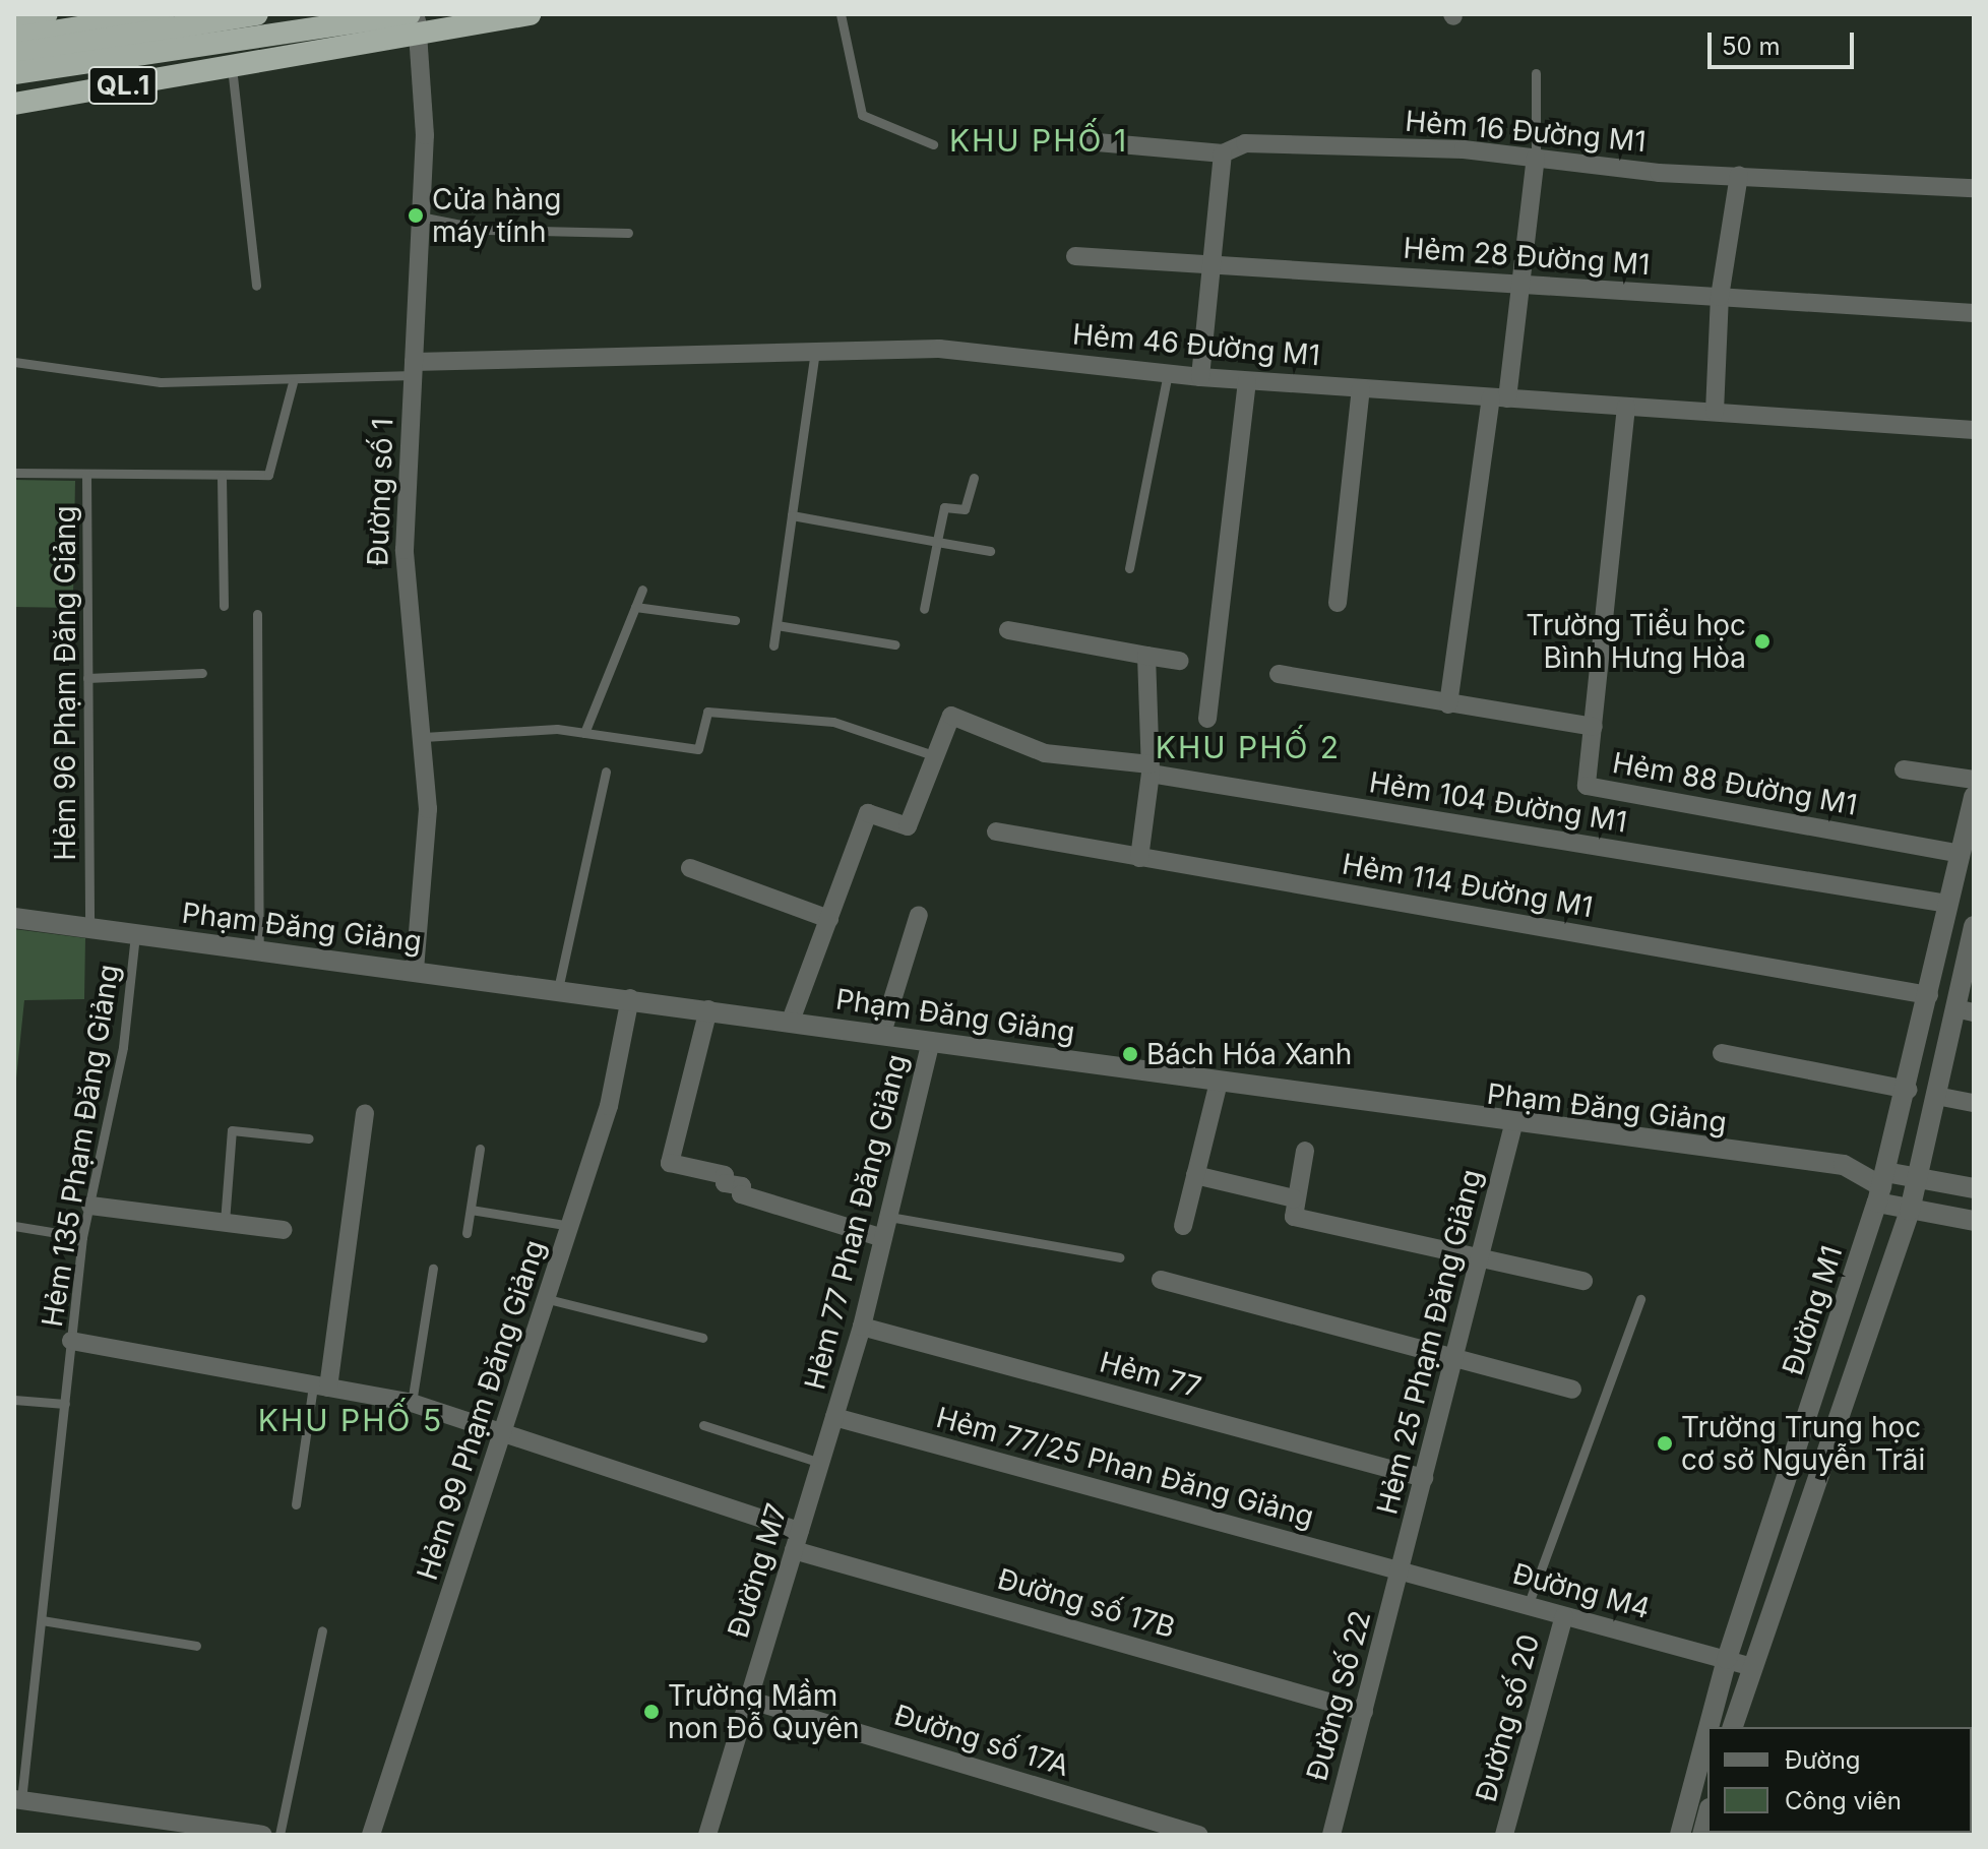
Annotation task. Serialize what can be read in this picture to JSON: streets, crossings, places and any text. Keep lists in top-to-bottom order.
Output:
{
  "streets": {
    "highway": ["QL.1"],
    "street": [
      "Hẻm 16 Đường M1",
      "Hẻm 28 Đường M1",
      "Hẻm 46 Đường M1",
      "Đường số 1",
      "Hẻm 88 Đường M1",
      "Hẻm 104 Đường M1",
      "Hẻm 114 Đường M1",
      "Phạm Đăng Giảng",
      "Hẻm 77 Phan Đăng Giảng",
      "Đường M1",
      "Hẻm 25 Phạm Đăng Giảng",
      "Hẻm 77",
      "Hẻm 99 Phạm Đăng Giảng",
      "Hẻm 77/25 Phan Đăng Giảng",
      "Đường M7",
      "Đường M4",
      "Đường số 17B",
      "Đường Số 22",
      "Đường số 20",
      "Đường số 17A"
    ],
    "lane": ["Hẻm 96 Phạm Đăng Giảng", "Hẻm 135 Phạm Đăng Giảng"]
  },
  "crossings": [
    ["QL.1", "Đường số 1"],
    ["Hẻm 46 Đường M1", "Đường số 1"],
    ["Hẻm 46 Đường M1", "Hẻm 88 Đường M1"],
    ["Đường số 1", "Phạm Đăng Giảng"],
    ["Hẻm 96 Phạm Đăng Giảng", "Phạm Đăng Giảng"],
    ["Hẻm 88 Đường M1", "Đường M1"],
    ["Hẻm 104 Đường M1", "Đường M1"],
    ["Hẻm 114 Đường M1", "Đường M1"],
    ["Phạm Đăng Giảng", "Hẻm 135 Phạm Đăng Giảng"],
    ["Phạm Đăng Giảng", "Hẻm 77 Phan Đăng Giảng"],
    ["Phạm Đăng Giảng", "Đường M1"],
    ["Phạm Đăng Giảng", "Hẻm 25 Phạm Đăng Giảng"],
    ["Phạm Đăng Giảng", "Hẻm 99 Phạm Đăng Giảng"],
    ["Hẻm 77 Phan Đăng Giảng", "Hẻm 77"],
    ["Hẻm 77 Phan Đăng Giảng", "Hẻm 77/25 Phan Đăng Giảng"],
    ["Hẻm 77 Phan Đăng Giảng", "Đường M7"],
    ["Đường M1", "Đường M4"],
    ["Hẻm 25 Phạm Đăng Giảng", "Hẻm 77"],
    ["Hẻm 25 Phạm Đăng Giảng", "Hẻm 77/25 Phan Đăng Giảng"],
    ["Hẻm 25 Phạm Đăng Giảng", "Đường M4"],
    ["Hẻm 25 Phạm Đăng Giảng", "Đường Số 22"],
    ["Hẻm 77/25 Phan Đăng Giảng", "Đường M7"],
    ["Hẻm 77/25 Phan Đăng Giảng", "Đường M4"],
    ["Hẻm 77/25 Phan Đăng Giảng", "Đường Số 22"],
    ["Đường M7", "Đường số 17B"],
    ["Đường M7", "Đường số 17A"],
    ["Đường M4", "Đường Số 22"],
    ["Đường M4", "Đường số 20"],
    ["Đường số 17B", "Đường Số 22"]
  ],
  "districts": ["KHU PHỐ 1", "KHU PHỐ 2", "KHU PHỐ 5"],
  "places": [
    "Cửa hàng máy tính",
    "Trường Tiểu học Bình Hưng Hòa",
    "Bách Hóa Xanh",
    "Trường Trung học cơ sở Nguyễn Trãi",
    "Trường Mầm non Đỗ Quyên"
  ],
  "legend": ["Đường", "Công viên"],
  "scale_bar": "50 m"
}
